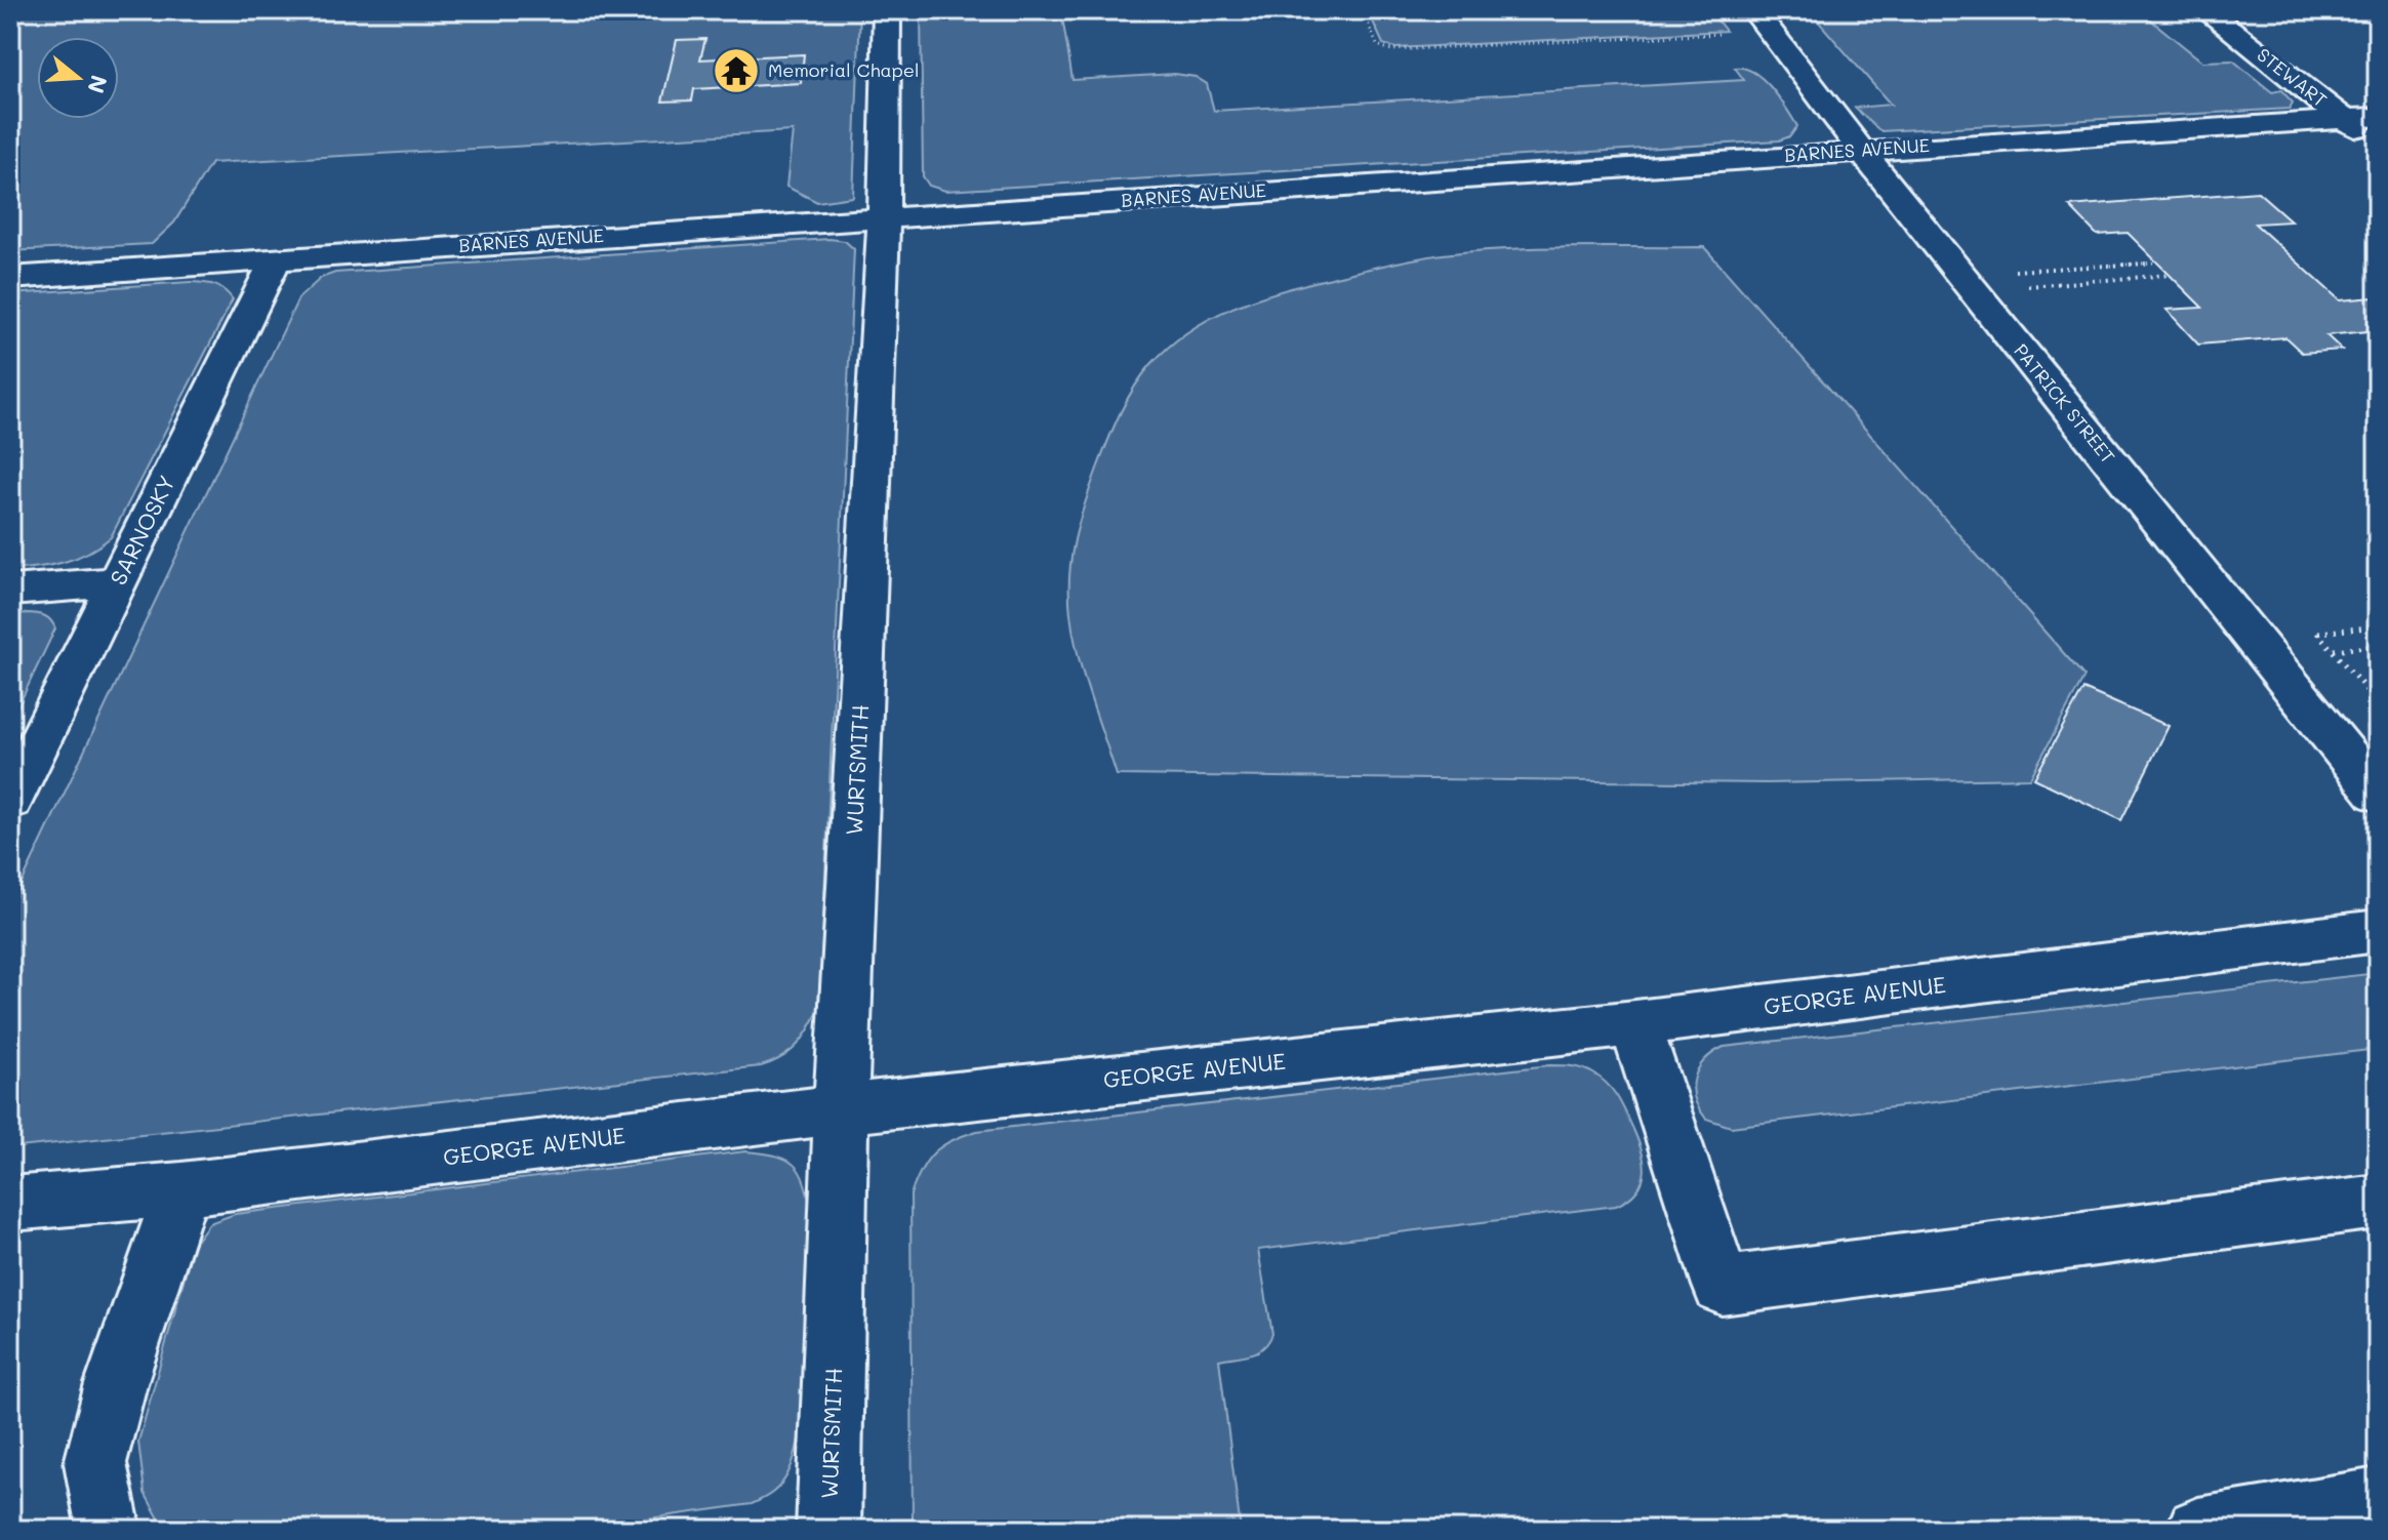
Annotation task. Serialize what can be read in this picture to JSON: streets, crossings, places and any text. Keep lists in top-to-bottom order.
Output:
{
  "streets": {
    "street": [
      "STEWART",
      "BARNES AVENUE",
      "PATRICK STREET",
      "SARNOSKY",
      "WURTSMITH",
      "GEORGE AVENUE"
    ]
  },
  "crossings": [
    ["STEWART", "BARNES AVENUE"],
    ["BARNES AVENUE", "PATRICK STREET"],
    ["BARNES AVENUE", "SARNOSKY"],
    ["BARNES AVENUE", "WURTSMITH"],
    ["WURTSMITH", "GEORGE AVENUE"]
  ],
  "places": {
    "temple": ["Memorial Chapel"]
  },
  "north": "right"
}
